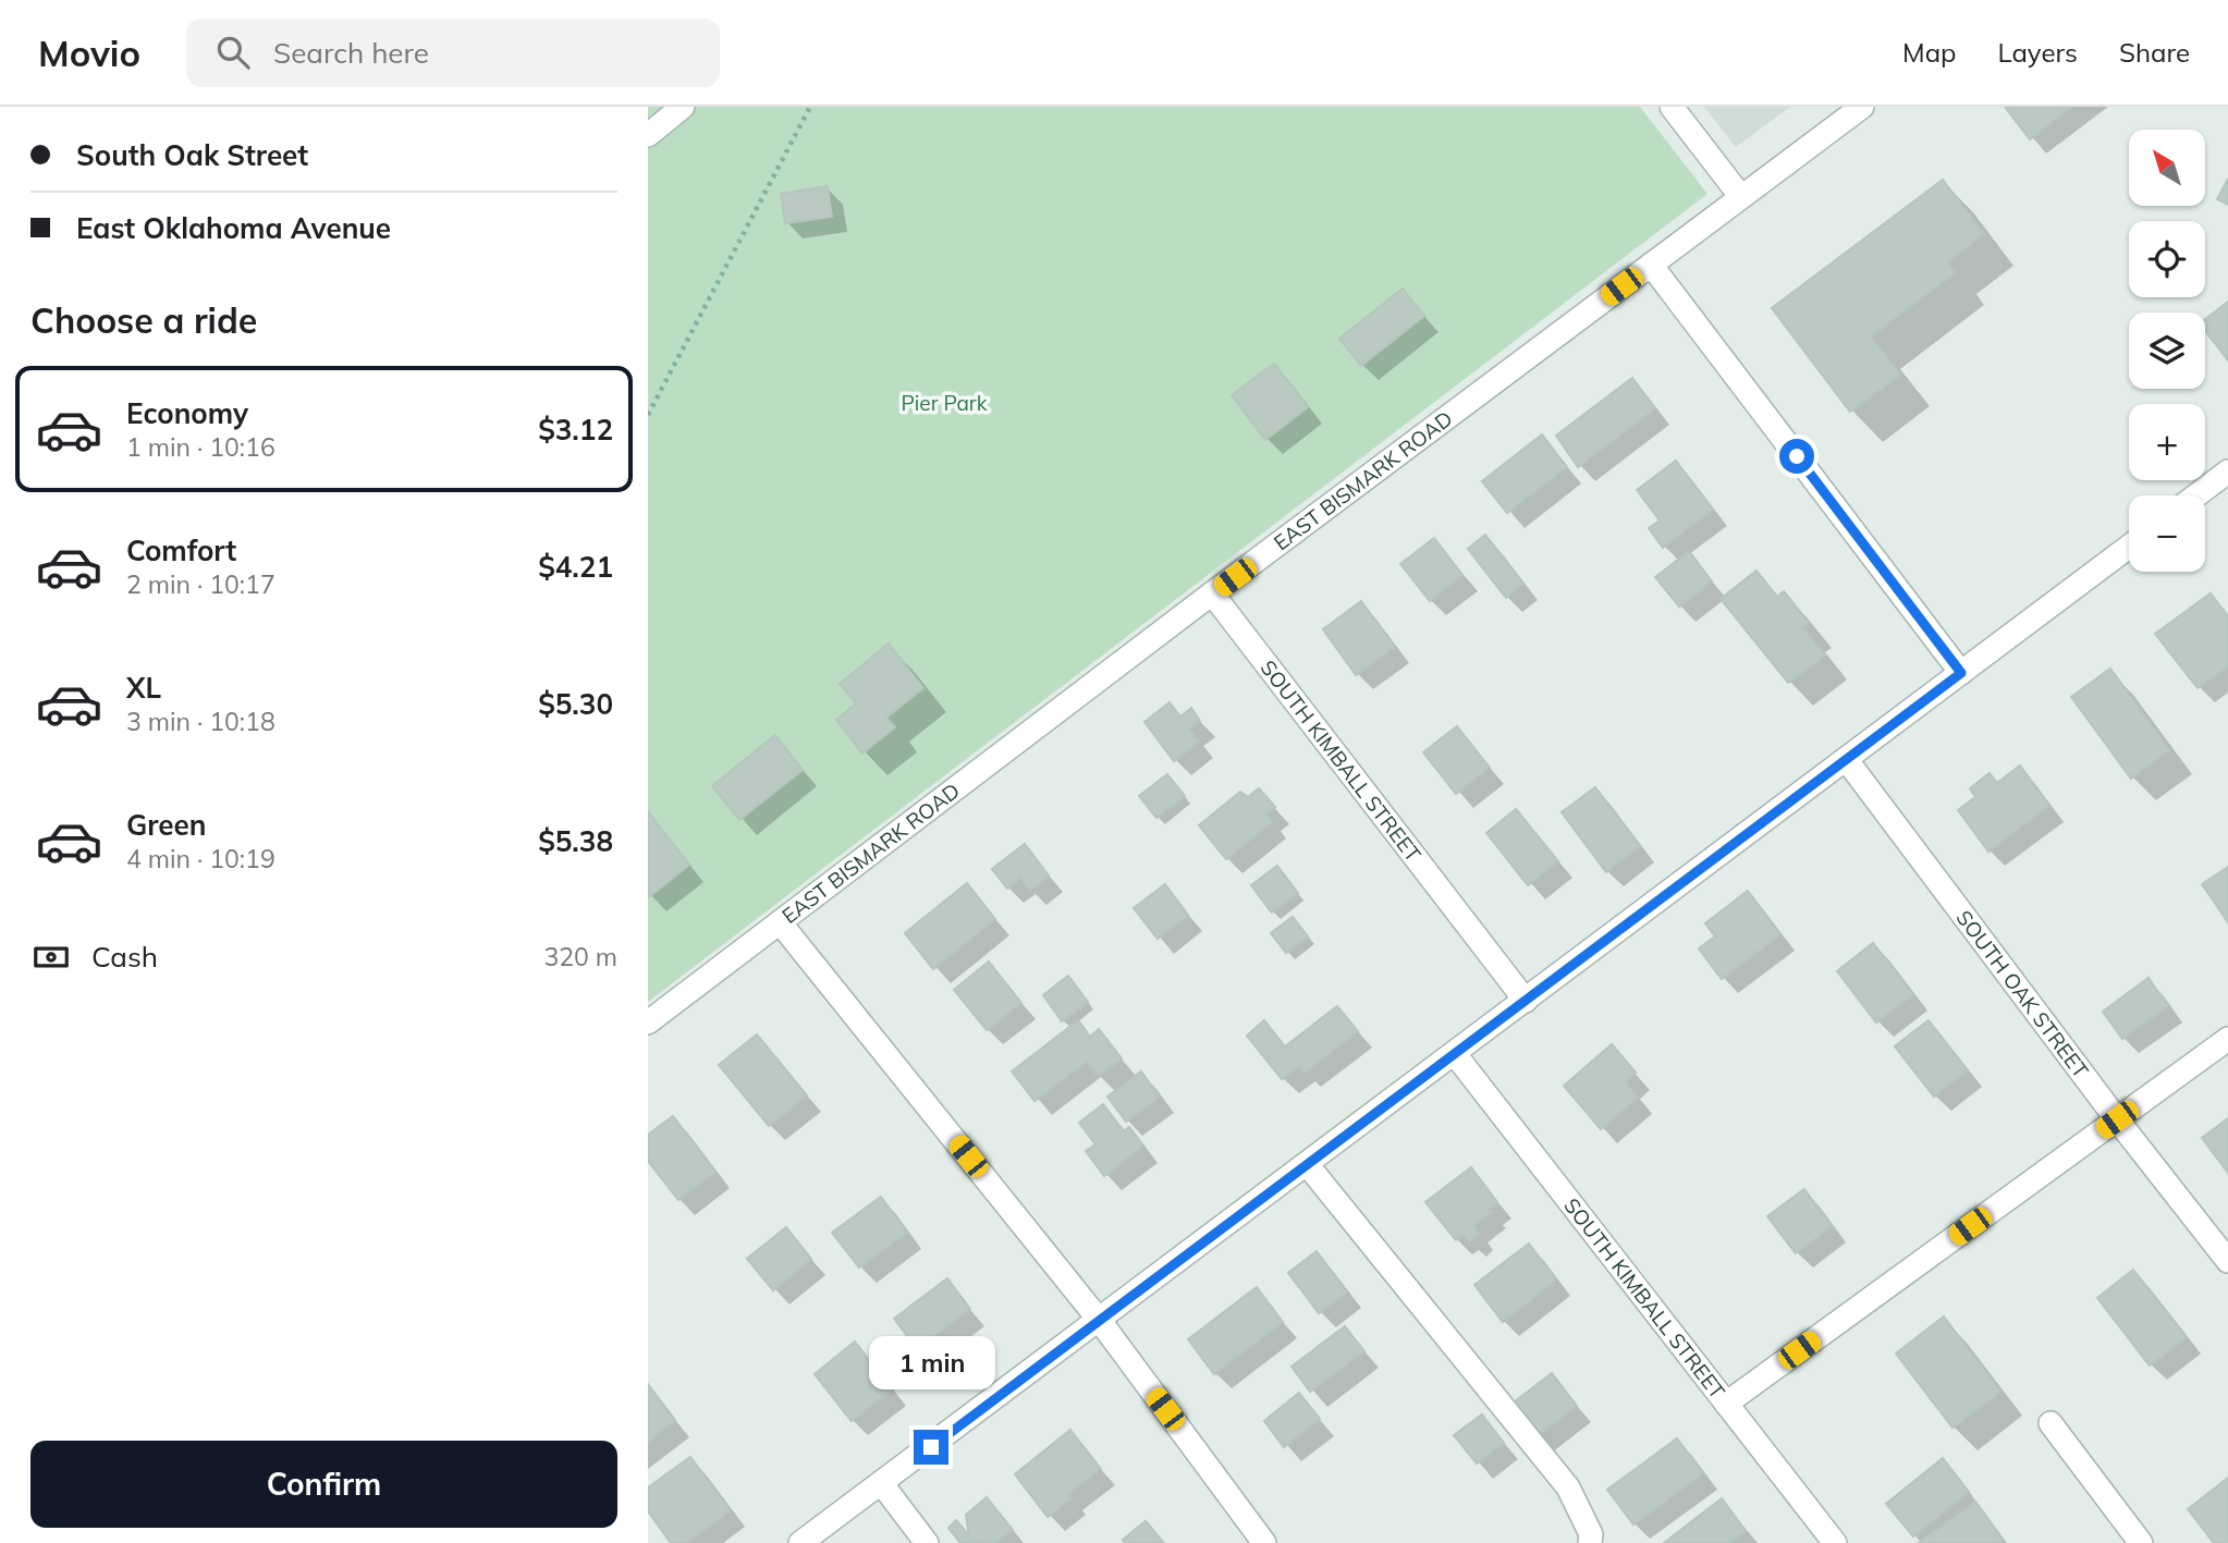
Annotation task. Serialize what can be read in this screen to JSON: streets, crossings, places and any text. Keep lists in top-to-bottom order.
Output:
{
  "streets": {
    "street": ["EAST BISMARK ROAD", "SOUTH KIMBALL STREET", "SOUTH OAK STREET"]
  },
  "crossings": [
    ["EAST BISMARK ROAD", "SOUTH KIMBALL STREET"]
  ],
  "parks": ["Pier Park"],
  "north": "top left",
  "page": {
    "header": "Movio",
    "search": "Search here",
    "nav": ["Map", "Layers", "Share"],
    "banner": ["South Oak Street", "East Oklahoma Avenue"],
    "map_buttons": ["+", "−"],
    "heading": "Choose a ride",
    "list": [
      {
        "name": "Economy",
        "note": "1 min · 10:16",
        "value": "$3.12"
      },
      {
        "name": "Comfort",
        "note": "2 min · 10:17",
        "value": "$4.21"
      },
      {
        "name": "XL",
        "note": "3 min · 10:18",
        "value": "$5.30"
      },
      {
        "name": "Green",
        "note": "4 min · 10:19",
        "value": "$5.38"
      }
    ],
    "pay": ["Cash", "320 m"],
    "bubble": "1 min",
    "buttons": "Confirm"
  }
}
